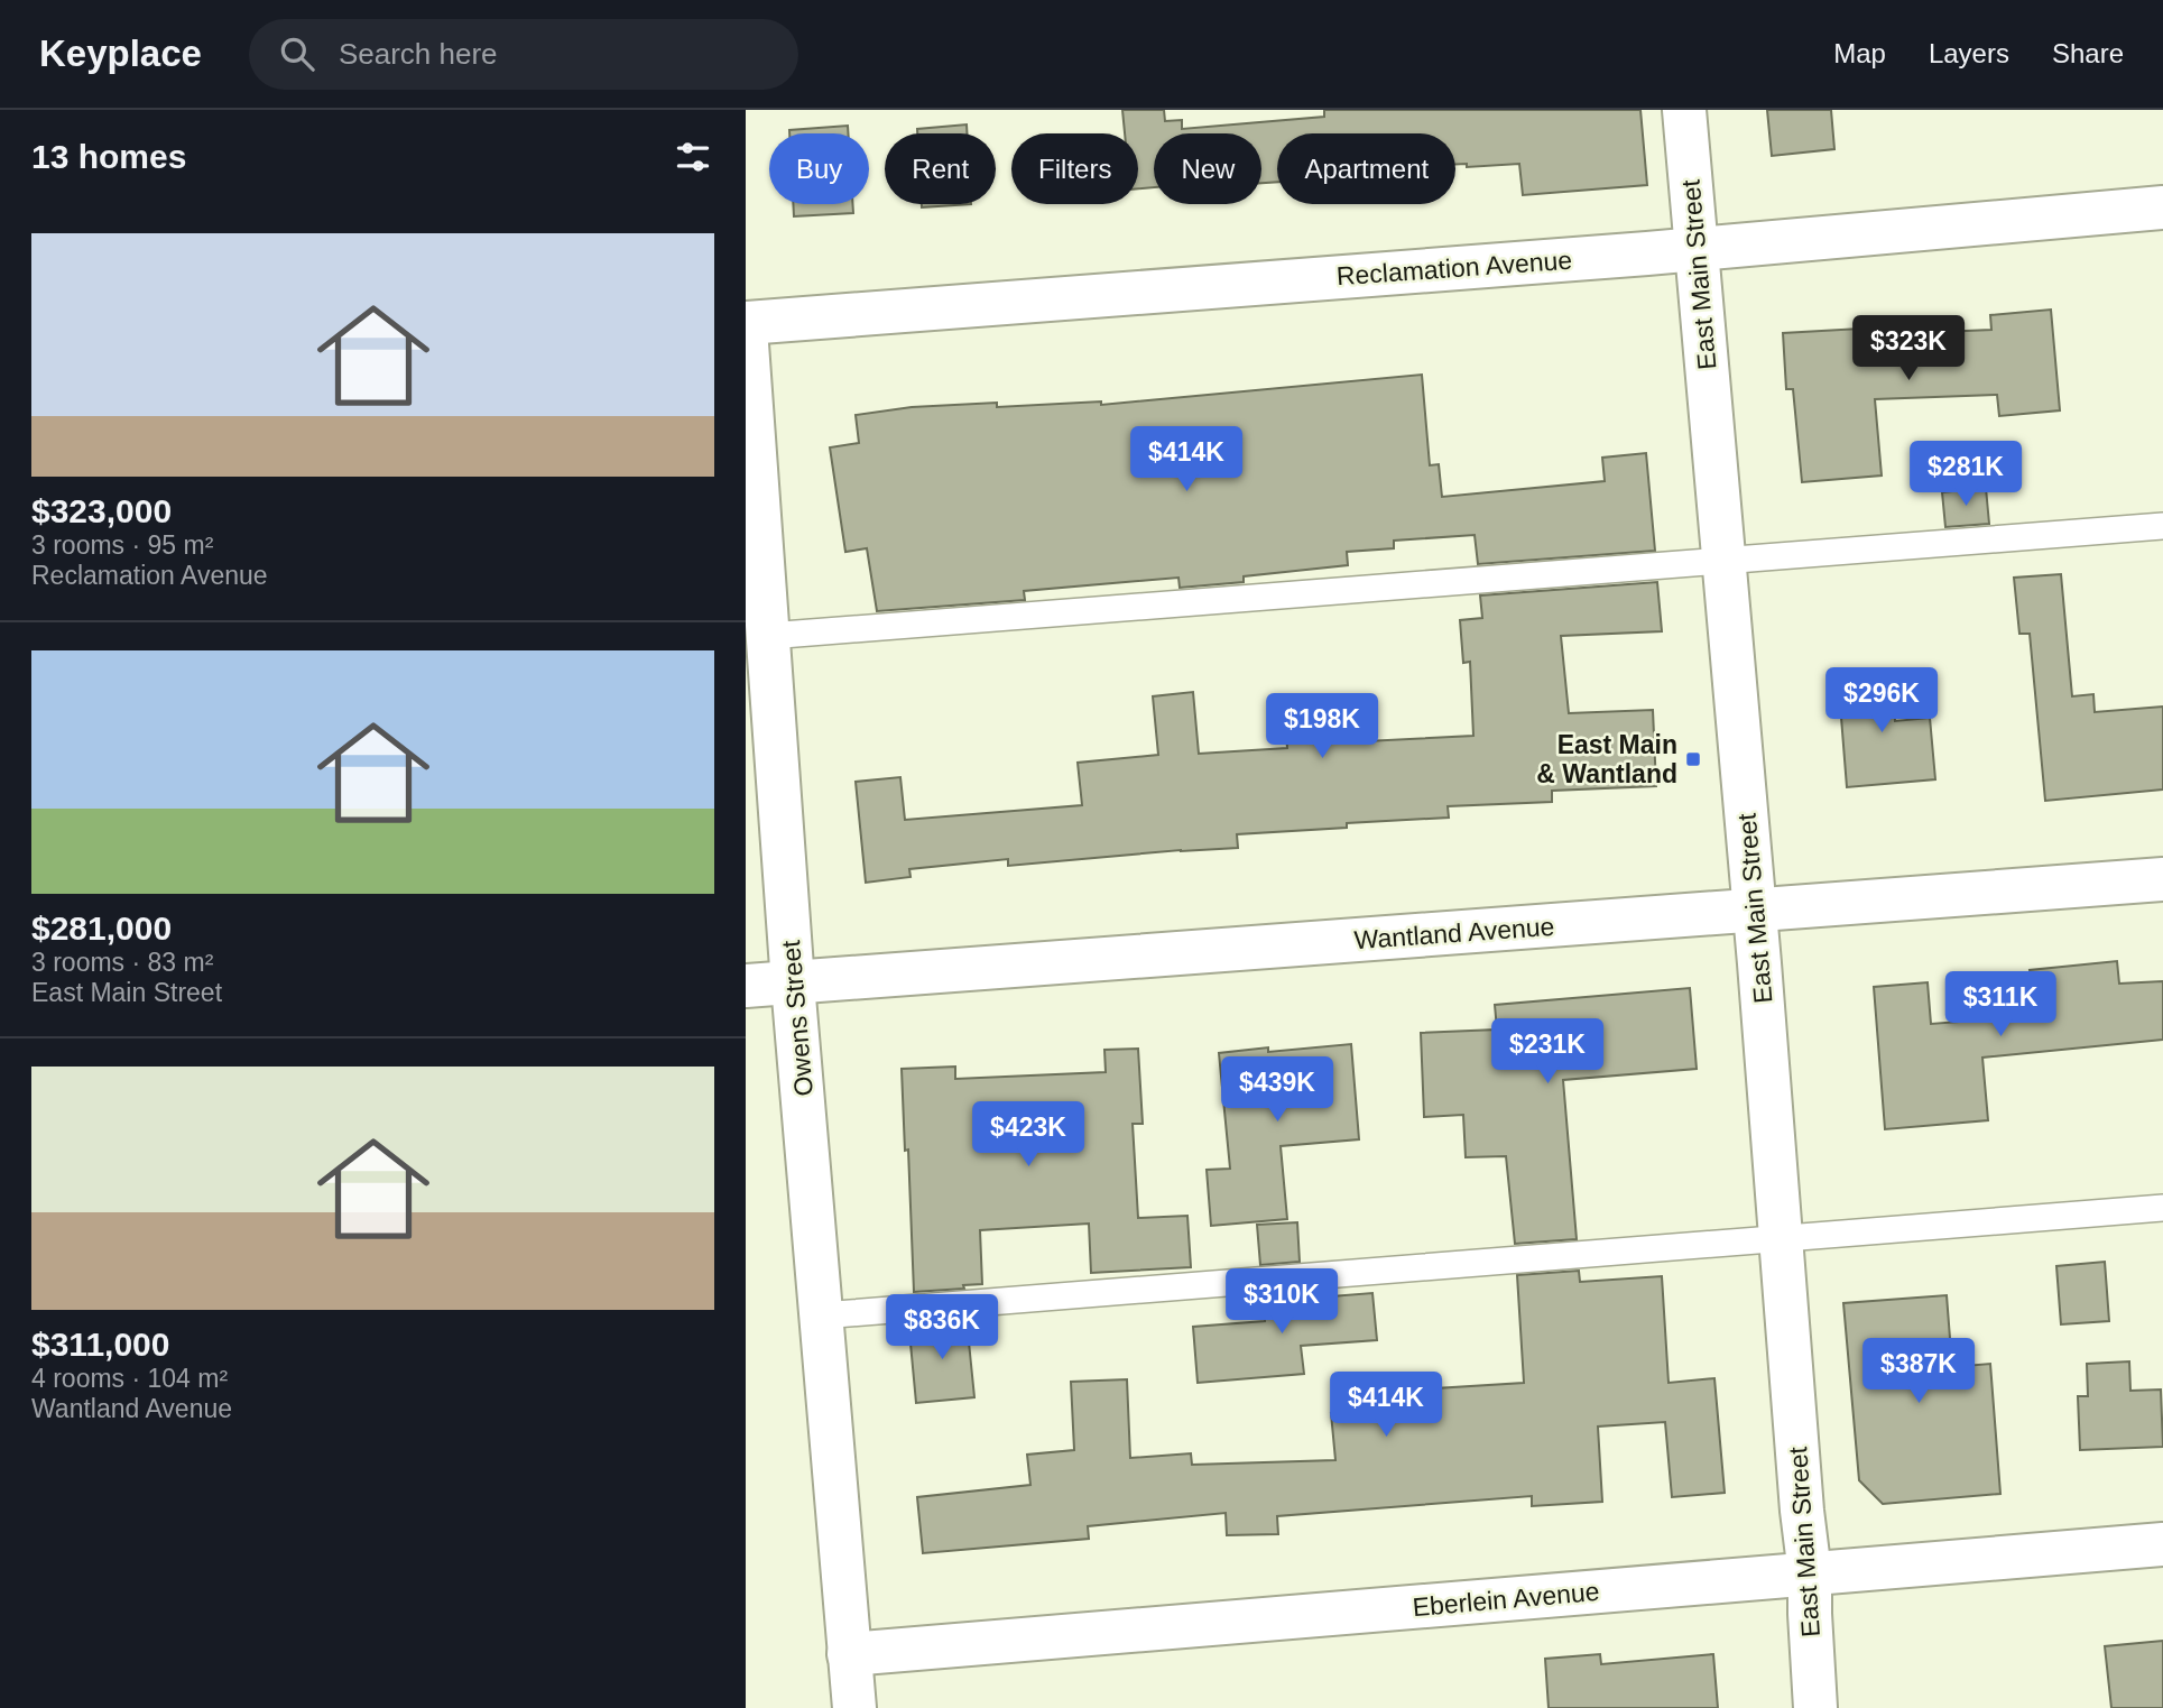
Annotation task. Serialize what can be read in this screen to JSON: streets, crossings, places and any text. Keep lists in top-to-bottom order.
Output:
{
  "streets": {
    "street": [
      "Reclamation Avenue",
      "East Main Street",
      "Wantland Avenue",
      "Owens Street",
      "Eberlein Avenue"
    ]
  },
  "crossings": [
    ["Reclamation Avenue", "East Main Street"],
    ["Reclamation Avenue", "Owens Street"],
    ["East Main Street", "Wantland Avenue"],
    ["East Main Street", "Eberlein Avenue"],
    ["Wantland Avenue", "Owens Street"],
    ["Owens Street", "Eberlein Avenue"]
  ],
  "places": {
    "transit": ["East Main & Wantland"]
  },
  "page": {
    "header": "Keyplace",
    "search": "Search here",
    "nav": ["Map", "Layers", "Share"],
    "heading": "13 homes",
    "chip": [
      "Buy",
      "Rent",
      "Filters",
      "New",
      "Apartment"
    ],
    "list": [
      {
        "name": "$323,000",
        "note": "3 rooms · 95 m² · Reclamation Avenue"
      },
      {
        "name": "$281,000",
        "note": "3 rooms · 83 m² · East Main Street"
      },
      {
        "name": "$311,000",
        "note": "4 rooms · 104 m² · Wantland Avenue"
      }
    ],
    "price": [
      "$323K",
      "$414K",
      "$281K",
      "$296K",
      "$198K",
      "$311K",
      "$231K",
      "$439K",
      "$423K",
      "$310K",
      "$836K",
      "$387K",
      "$414K"
    ]
  }
}
